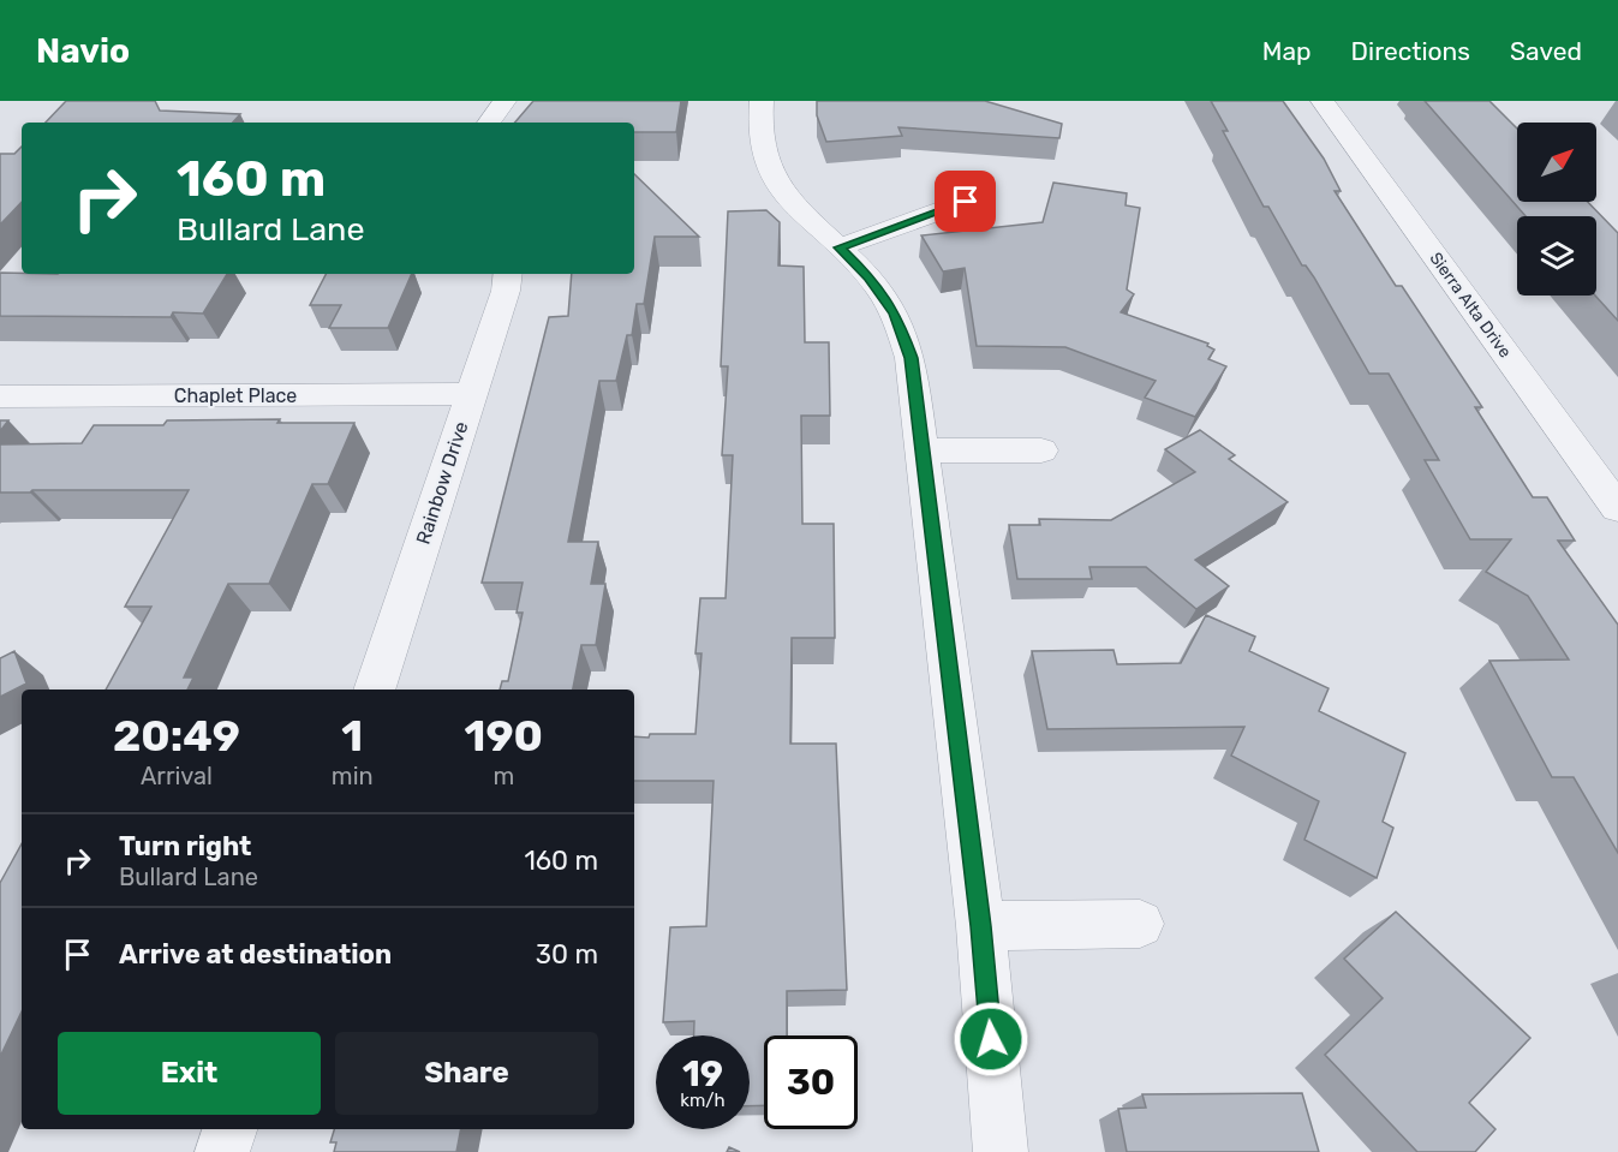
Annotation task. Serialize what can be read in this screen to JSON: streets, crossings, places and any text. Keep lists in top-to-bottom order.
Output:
{
  "streets": {
    "street": ["Sierra Alta Drive", "Chaplet Place", "Rainbow Drive"]
  },
  "crossings": [
    ["Chaplet Place", "Rainbow Drive"]
  ],
  "north": "top right",
  "page": {
    "header": "Navio",
    "nav": ["Map", "Directions", "Saved"],
    "turn": ["160 m", "Bullard Lane"],
    "eta": [
      "20:49",
      "Arrival",
      "1",
      "min",
      "190",
      "m"
    ],
    "list": [
      {
        "name": "Turn right",
        "note": "Bullard Lane",
        "value": "160 m"
      },
      {
        "name": "Arrive at destination",
        "value": "30 m"
      }
    ],
    "buttons": ["Exit", "Share"],
    "speed": "19 km/h",
    "limit": "30"
  }
}
